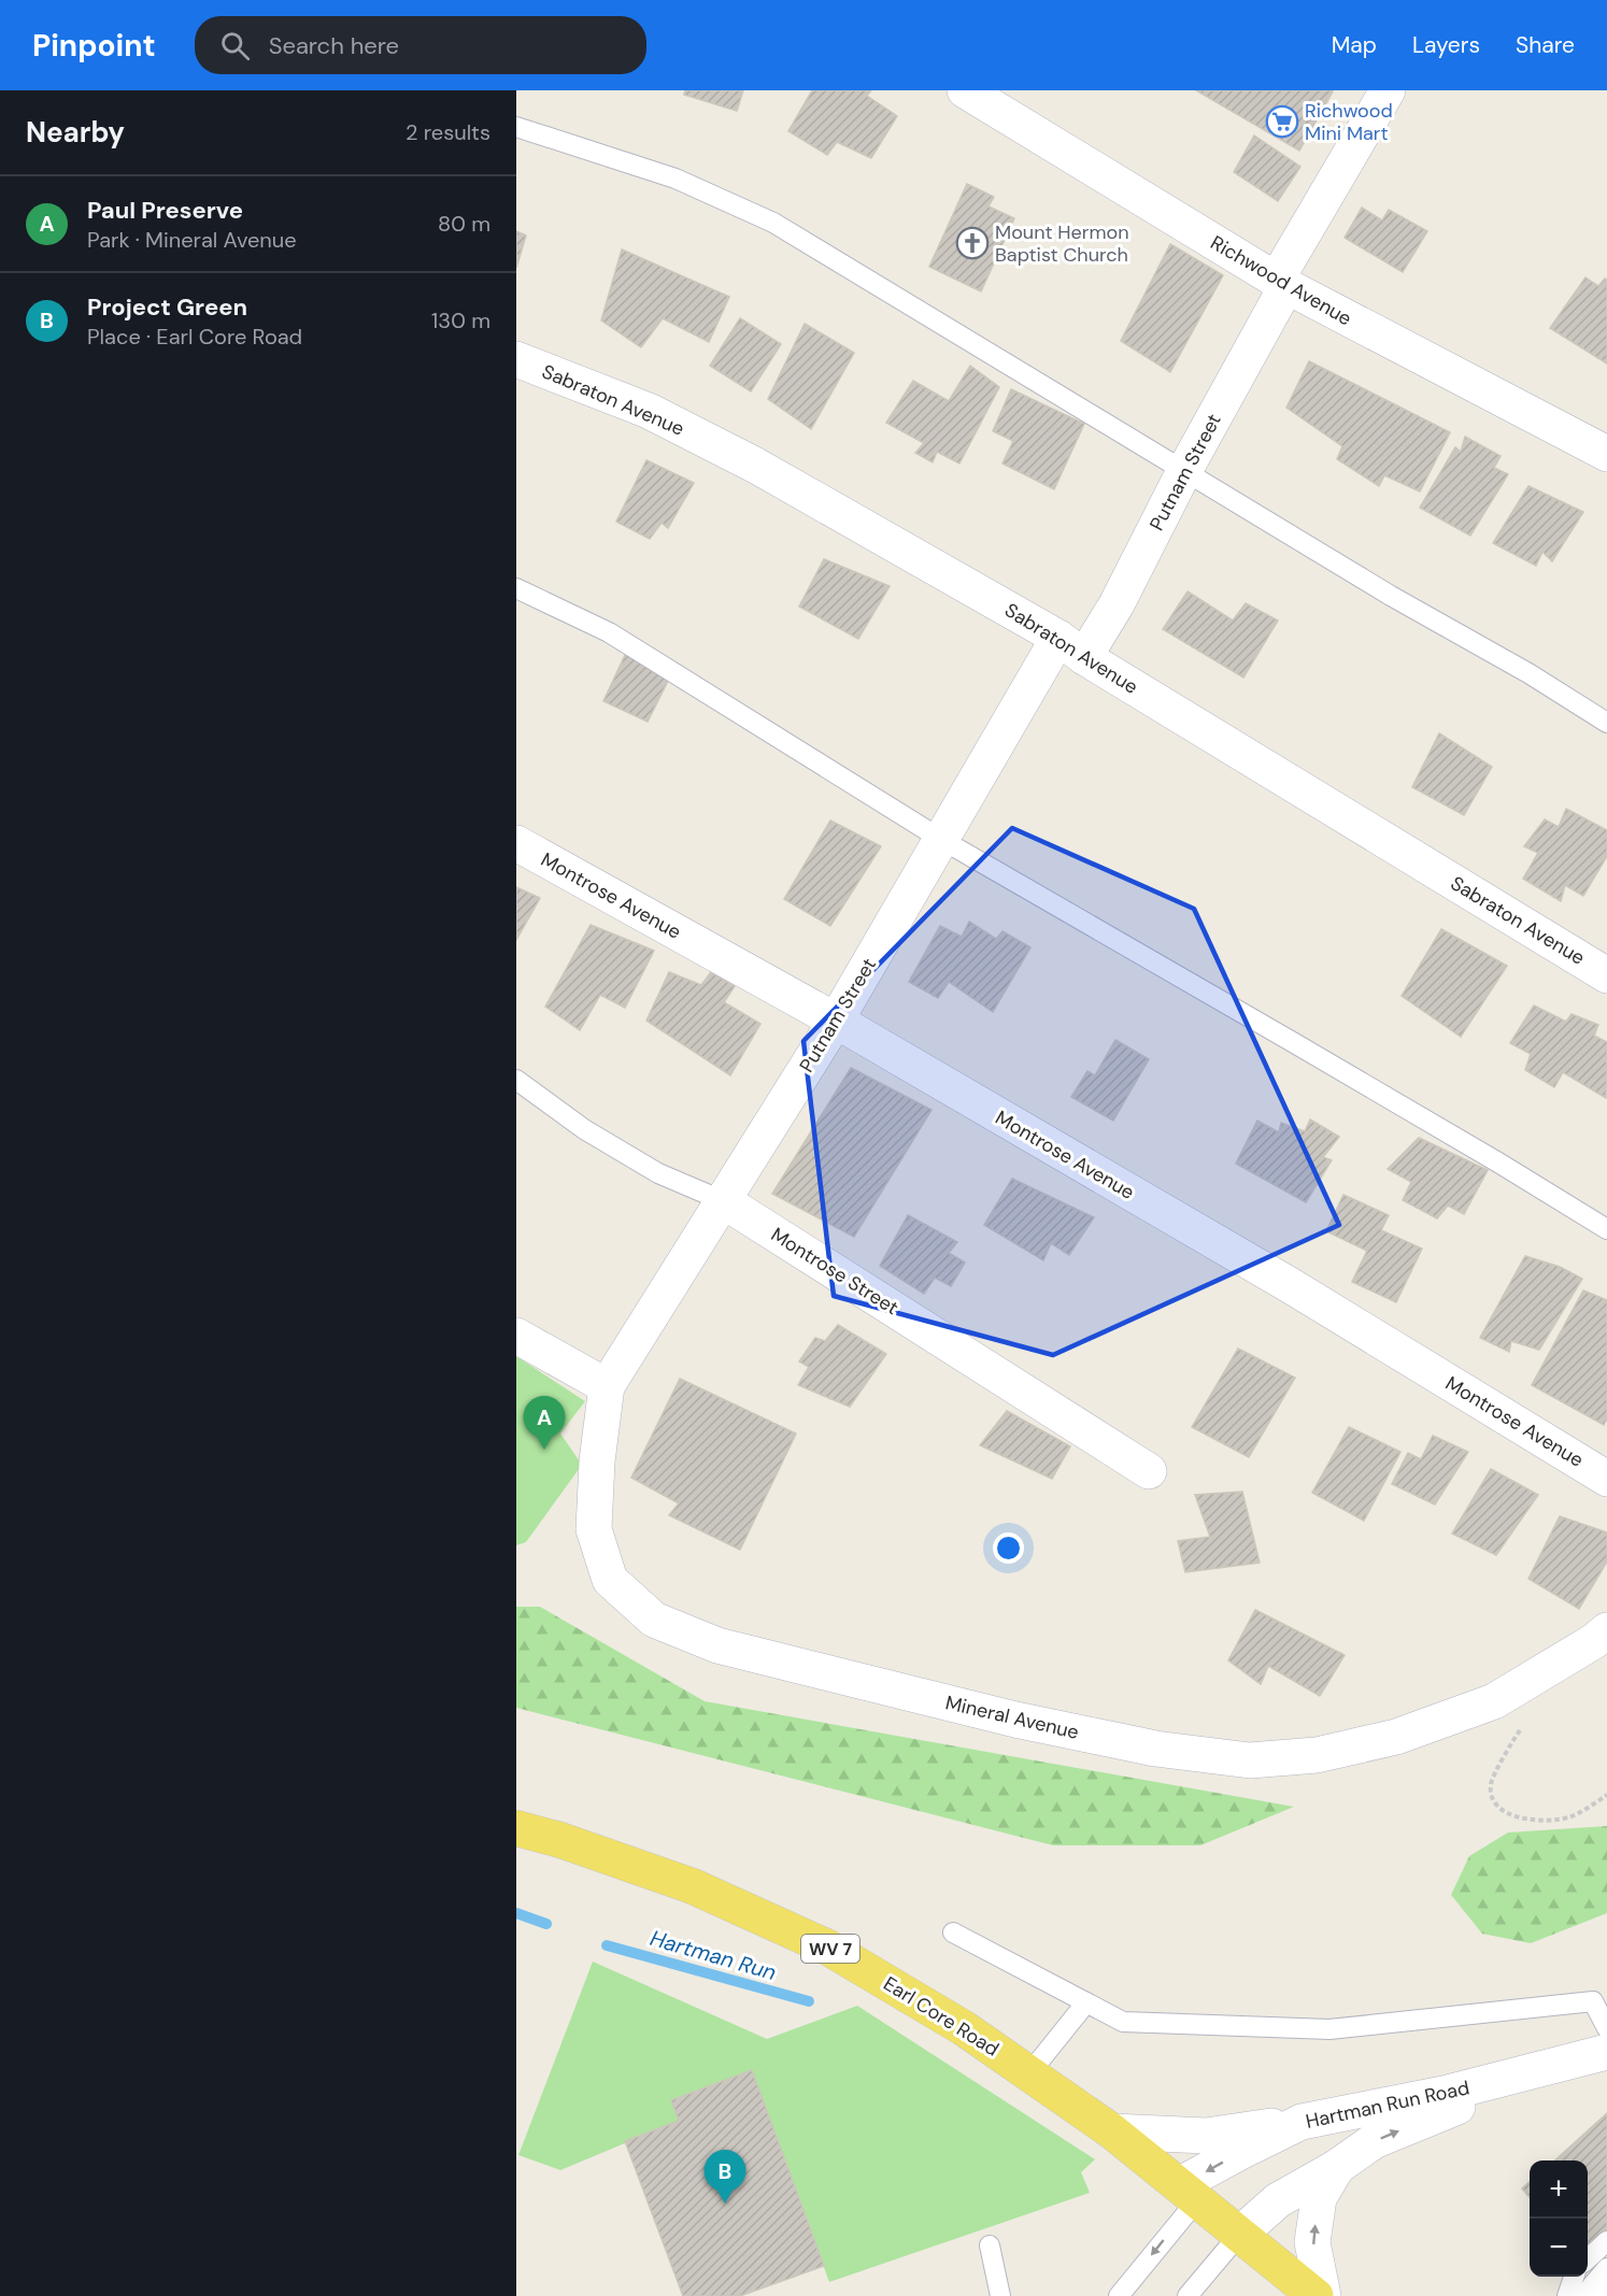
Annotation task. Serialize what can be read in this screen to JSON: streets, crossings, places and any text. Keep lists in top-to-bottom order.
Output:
{
  "streets": {
    "main road": ["WV 7", "Earl Core Road"],
    "street": [
      "Richwood Avenue",
      "Sabraton Avenue",
      "Putnam Street",
      "Montrose Avenue",
      "Montrose Street",
      "Mineral Avenue",
      "Hartman Run Road"
    ]
  },
  "crossings": [
    ["Richwood Avenue", "Putnam Street"],
    ["Sabraton Avenue", "Putnam Street"],
    ["Putnam Street", "Montrose Avenue"],
    ["Putnam Street", "Montrose Street"],
    ["Putnam Street", "Mineral Avenue"],
    ["Earl Core Road", "Hartman Run Road"]
  ],
  "water": ["Hartman Run"],
  "places": {
    "supermarket": ["Richwood Mini Mart"],
    "church": ["Mount Hermon Baptist Church"]
  },
  "page": {
    "header": "Pinpoint",
    "search": "Search here",
    "nav": ["Map", "Layers", "Share"],
    "heading": ["Nearby", "2 results"],
    "list": [
      {
        "mark": "A",
        "name": "Paul Preserve",
        "note": "Park · Mineral Avenue",
        "value": "80 m"
      },
      {
        "mark": "B",
        "name": "Project Green",
        "note": "Place · Earl Core Road",
        "value": "130 m"
      }
    ],
    "pins": ["A", "B"],
    "map_buttons": ["+", "−"]
  }
}
